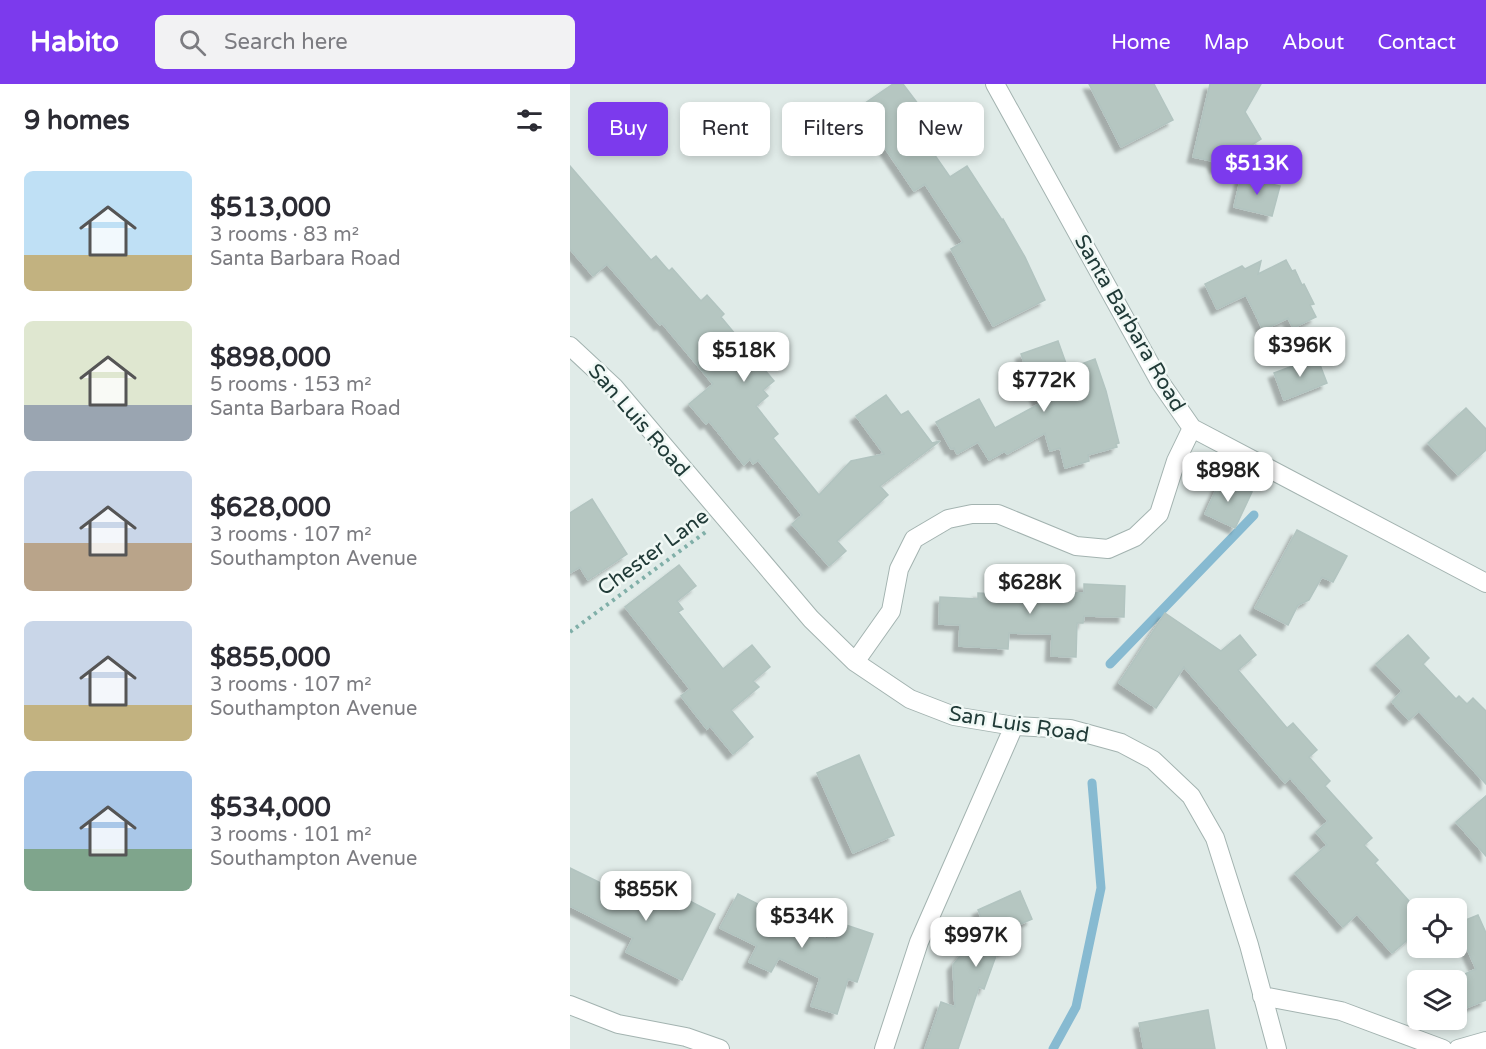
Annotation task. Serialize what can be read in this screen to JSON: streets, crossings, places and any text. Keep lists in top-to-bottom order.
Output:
{
  "streets": {
    "street": ["Santa Barbara Road", "San Luis Road"],
    "path": ["Chester Lane"]
  },
  "crossings": [
    ["San Luis Road", "Chester Lane"]
  ],
  "page": {
    "header": "Habito",
    "search": "Search here",
    "nav": [
      "Home",
      "Map",
      "About",
      "Contact"
    ],
    "heading": "9 homes",
    "chip": [
      "Buy",
      "Rent",
      "Filters",
      "New"
    ],
    "price": [
      "$513K",
      "$396K",
      "$518K",
      "$772K",
      "$898K",
      "$628K",
      "$855K",
      "$534K",
      "$997K"
    ],
    "list": [
      {
        "name": "$513,000",
        "note": "3 rooms · 83 m² · Santa Barbara Road"
      },
      {
        "name": "$898,000",
        "note": "5 rooms · 153 m² · Santa Barbara Road"
      },
      {
        "name": "$628,000",
        "note": "3 rooms · 107 m² · Southampton Avenue"
      },
      {
        "name": "$855,000",
        "note": "3 rooms · 107 m² · Southampton Avenue"
      },
      {
        "name": "$534,000",
        "note": "3 rooms · 101 m² · Southampton Avenue"
      }
    ]
  }
}
